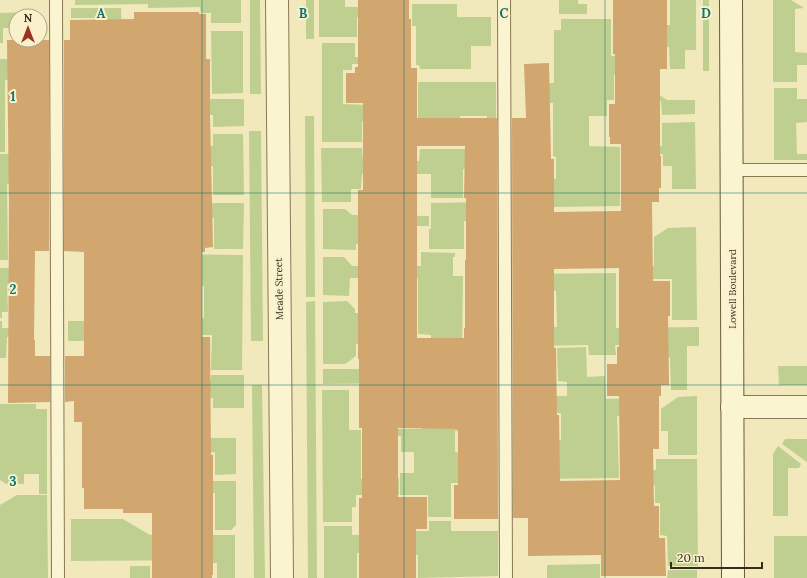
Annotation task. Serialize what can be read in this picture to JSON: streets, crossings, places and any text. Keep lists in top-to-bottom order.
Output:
{
  "streets": {
    "street": ["Meade Street", "Lowell Boulevard"]
  },
  "scale_bar": "20 m",
  "north": "top",
  "grid": {
    "columns": [
      "A",
      "B",
      "C",
      "D"
    ],
    "rows": ["1", "2", "3"]
  }
}
